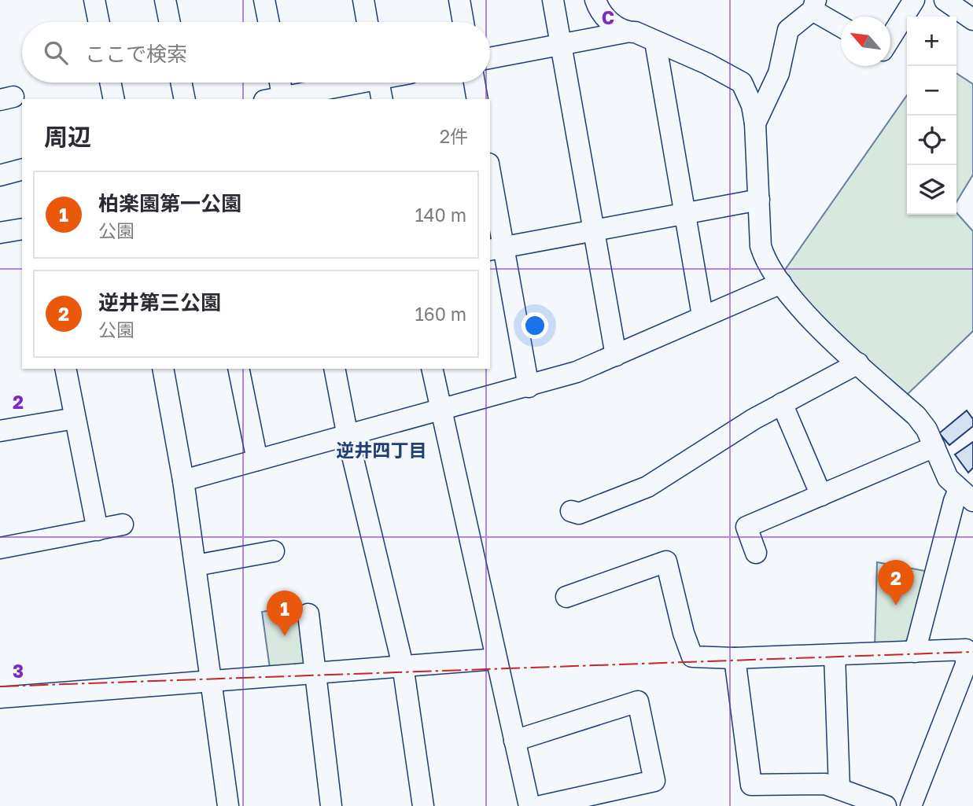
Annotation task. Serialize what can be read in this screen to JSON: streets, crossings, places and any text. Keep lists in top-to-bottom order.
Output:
{
  "districts": ["逆井四丁目"],
  "north": "top left",
  "page": {
    "map_buttons": ["+", "−"],
    "search": "ここで検索",
    "heading": ["周辺", "2件"],
    "list": [
      {
        "mark": "1",
        "name": "柏楽園第一公園",
        "note": "公園",
        "value": "140 m"
      },
      {
        "mark": "2",
        "name": "逆井第三公園",
        "note": "公園",
        "value": "160 m"
      }
    ],
    "pins": ["2", "1"]
  },
  "grid": {
    "columns": ["C"],
    "rows": ["2", "3"]
  }
}
